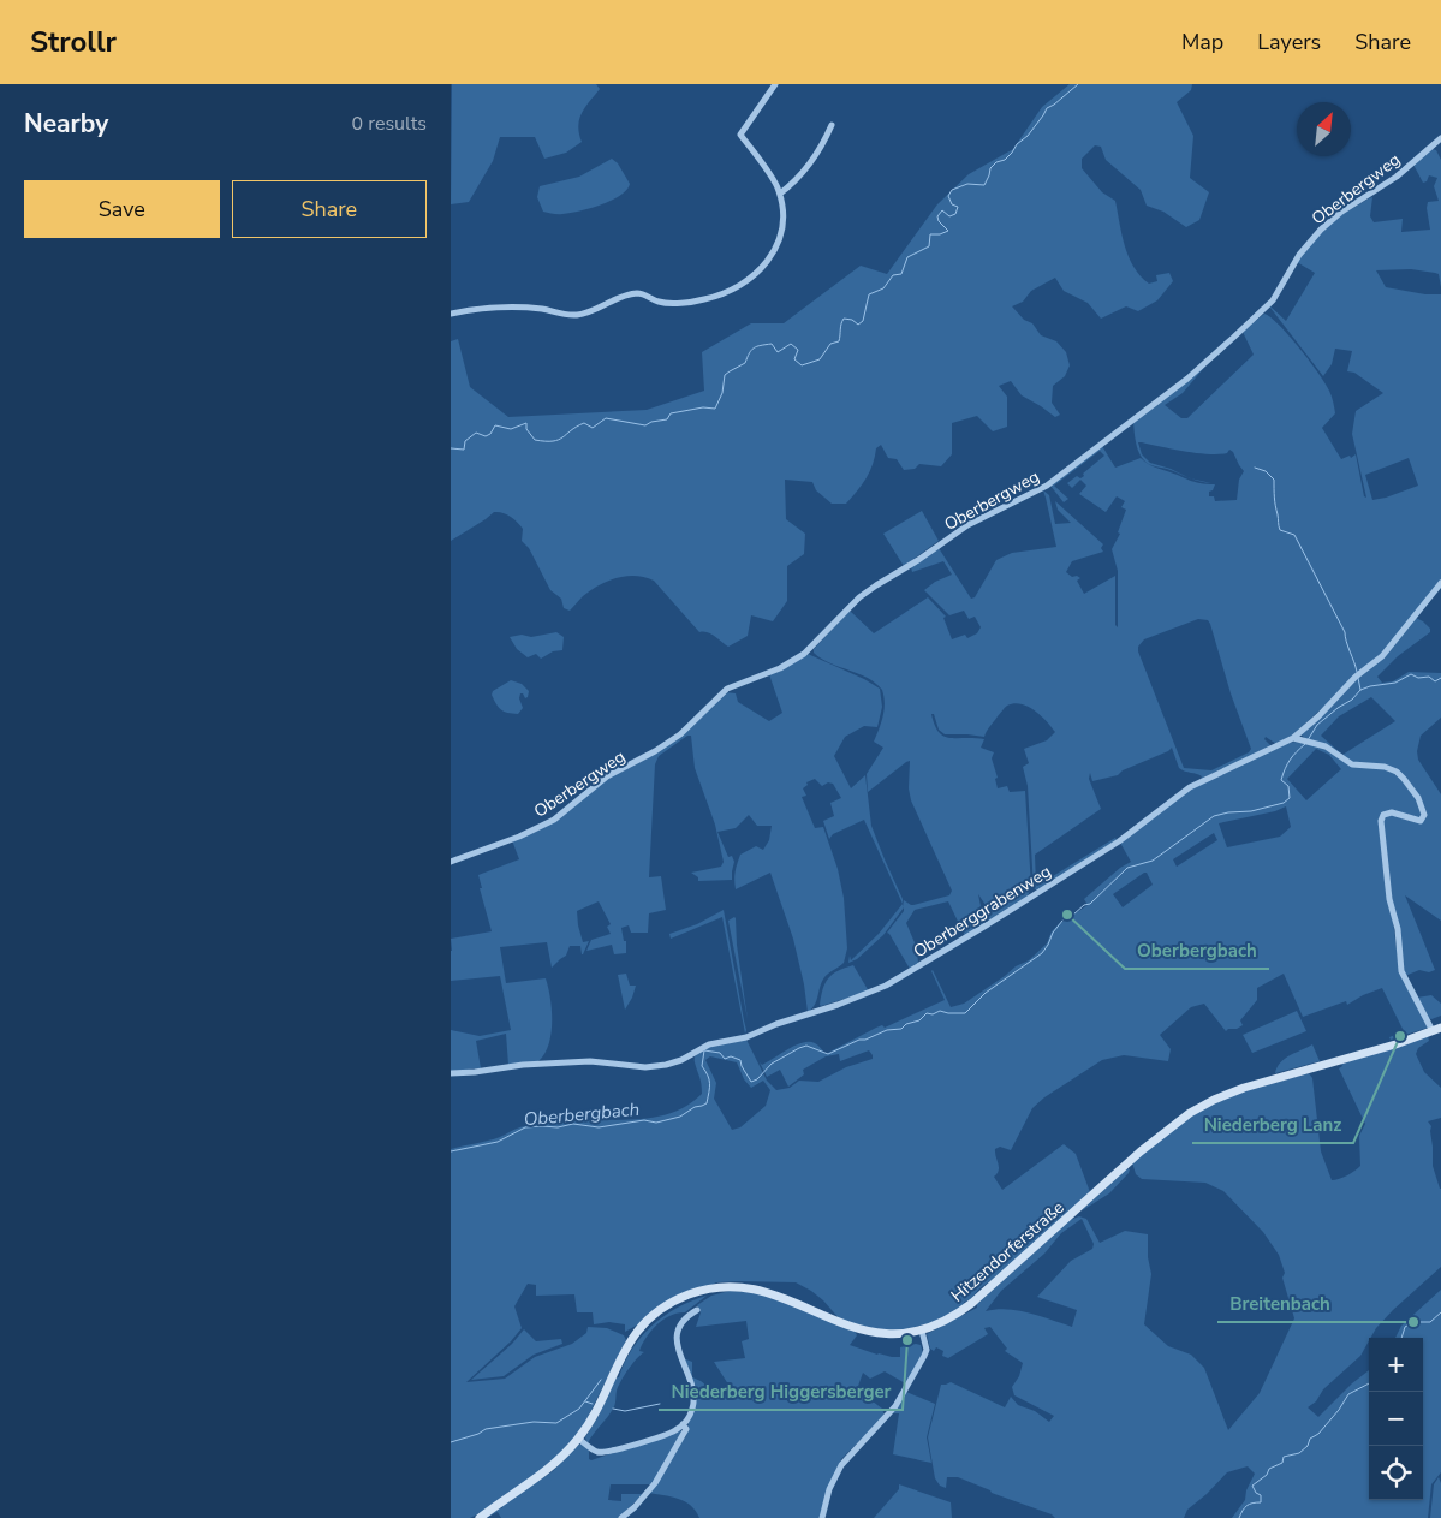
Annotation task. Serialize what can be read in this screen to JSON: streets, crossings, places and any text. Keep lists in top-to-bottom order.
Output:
{
  "streets": {
    "main road": ["Hitzendorferstraße"],
    "street": ["Oberbergweg", "Oberberggrabenweg"]
  },
  "water": ["Oberbergbach"],
  "places": [
    "Oberbergbach",
    "Niederberg Lanz",
    "Breitenbach",
    "Niederberg Higgersberger"
  ],
  "north": "top right",
  "page": {
    "header": "Strollr",
    "nav": ["Map", "Layers", "Share"],
    "heading": ["Nearby", "0 results"],
    "buttons": ["Save", "Share"],
    "map_buttons": ["+", "−"]
  }
}
